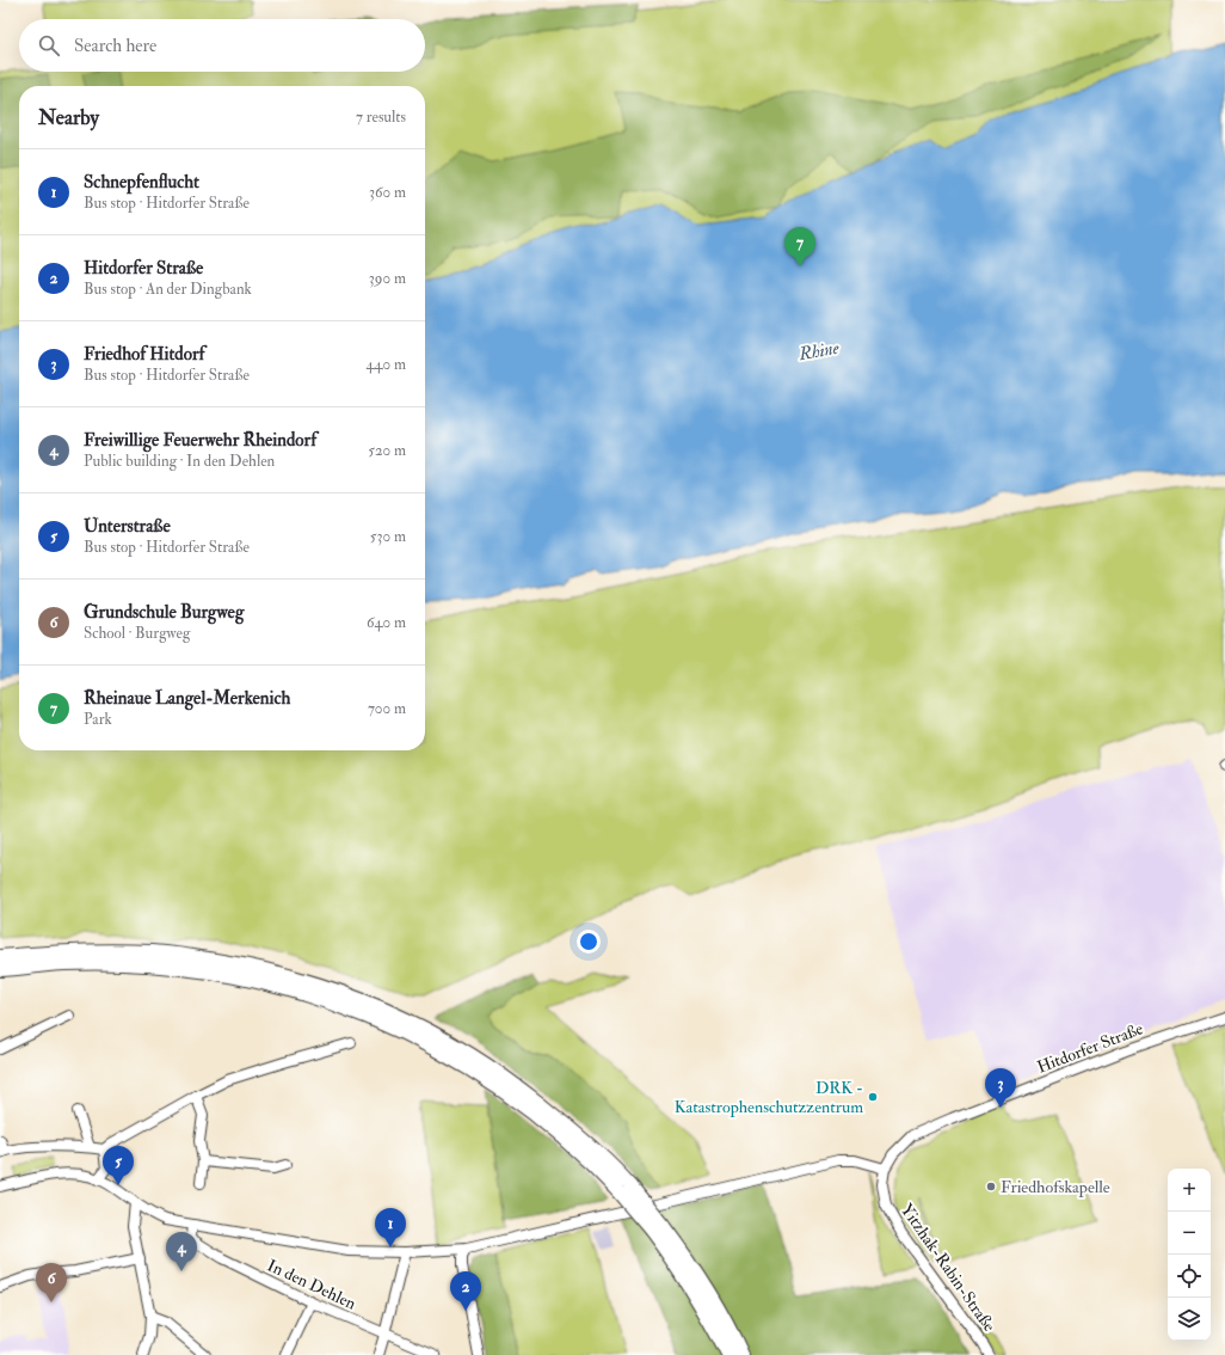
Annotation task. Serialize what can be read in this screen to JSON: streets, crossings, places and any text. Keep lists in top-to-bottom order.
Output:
{
  "streets": {
    "street": ["Hitdorfer Straße", "Yitzhak-Rabin-Straße", "In den Dehlen"]
  },
  "crossings": [
    ["Hitdorfer Straße", "Yitzhak-Rabin-Straße"]
  ],
  "water": ["Rhine"],
  "places": ["DRK - Katastrophenschutzzentrum", "Friedhofskapelle"],
  "page": {
    "search": "Search here",
    "heading": ["Nearby", "7 results"],
    "list": [
      {
        "mark": "1",
        "name": "Schnepfenflucht",
        "note": "Bus stop · Hitdorfer Straße",
        "value": "360 m"
      },
      {
        "mark": "2",
        "name": "Hitdorfer Straße",
        "note": "Bus stop · An der Dingbank",
        "value": "390 m"
      },
      {
        "mark": "3",
        "name": "Friedhof Hitdorf",
        "note": "Bus stop · Hitdorfer Straße",
        "value": "440 m"
      },
      {
        "mark": "4",
        "name": "Freiwillige Feuerwehr Rheindorf",
        "note": "Public building · In den Dehlen",
        "value": "520 m"
      },
      {
        "mark": "5",
        "name": "Unterstraße",
        "note": "Bus stop · Hitdorfer Straße",
        "value": "530 m"
      },
      {
        "mark": "6",
        "name": "Grundschule Burgweg",
        "note": "School · Burgweg",
        "value": "640 m"
      },
      {
        "mark": "7",
        "name": "Rheinaue Langel-Merkenich",
        "note": "Park",
        "value": "700 m"
      }
    ],
    "pins": [
      "7",
      "3",
      "5",
      "1",
      "4",
      "6",
      "2"
    ],
    "map_buttons": ["+", "−"]
  }
}
